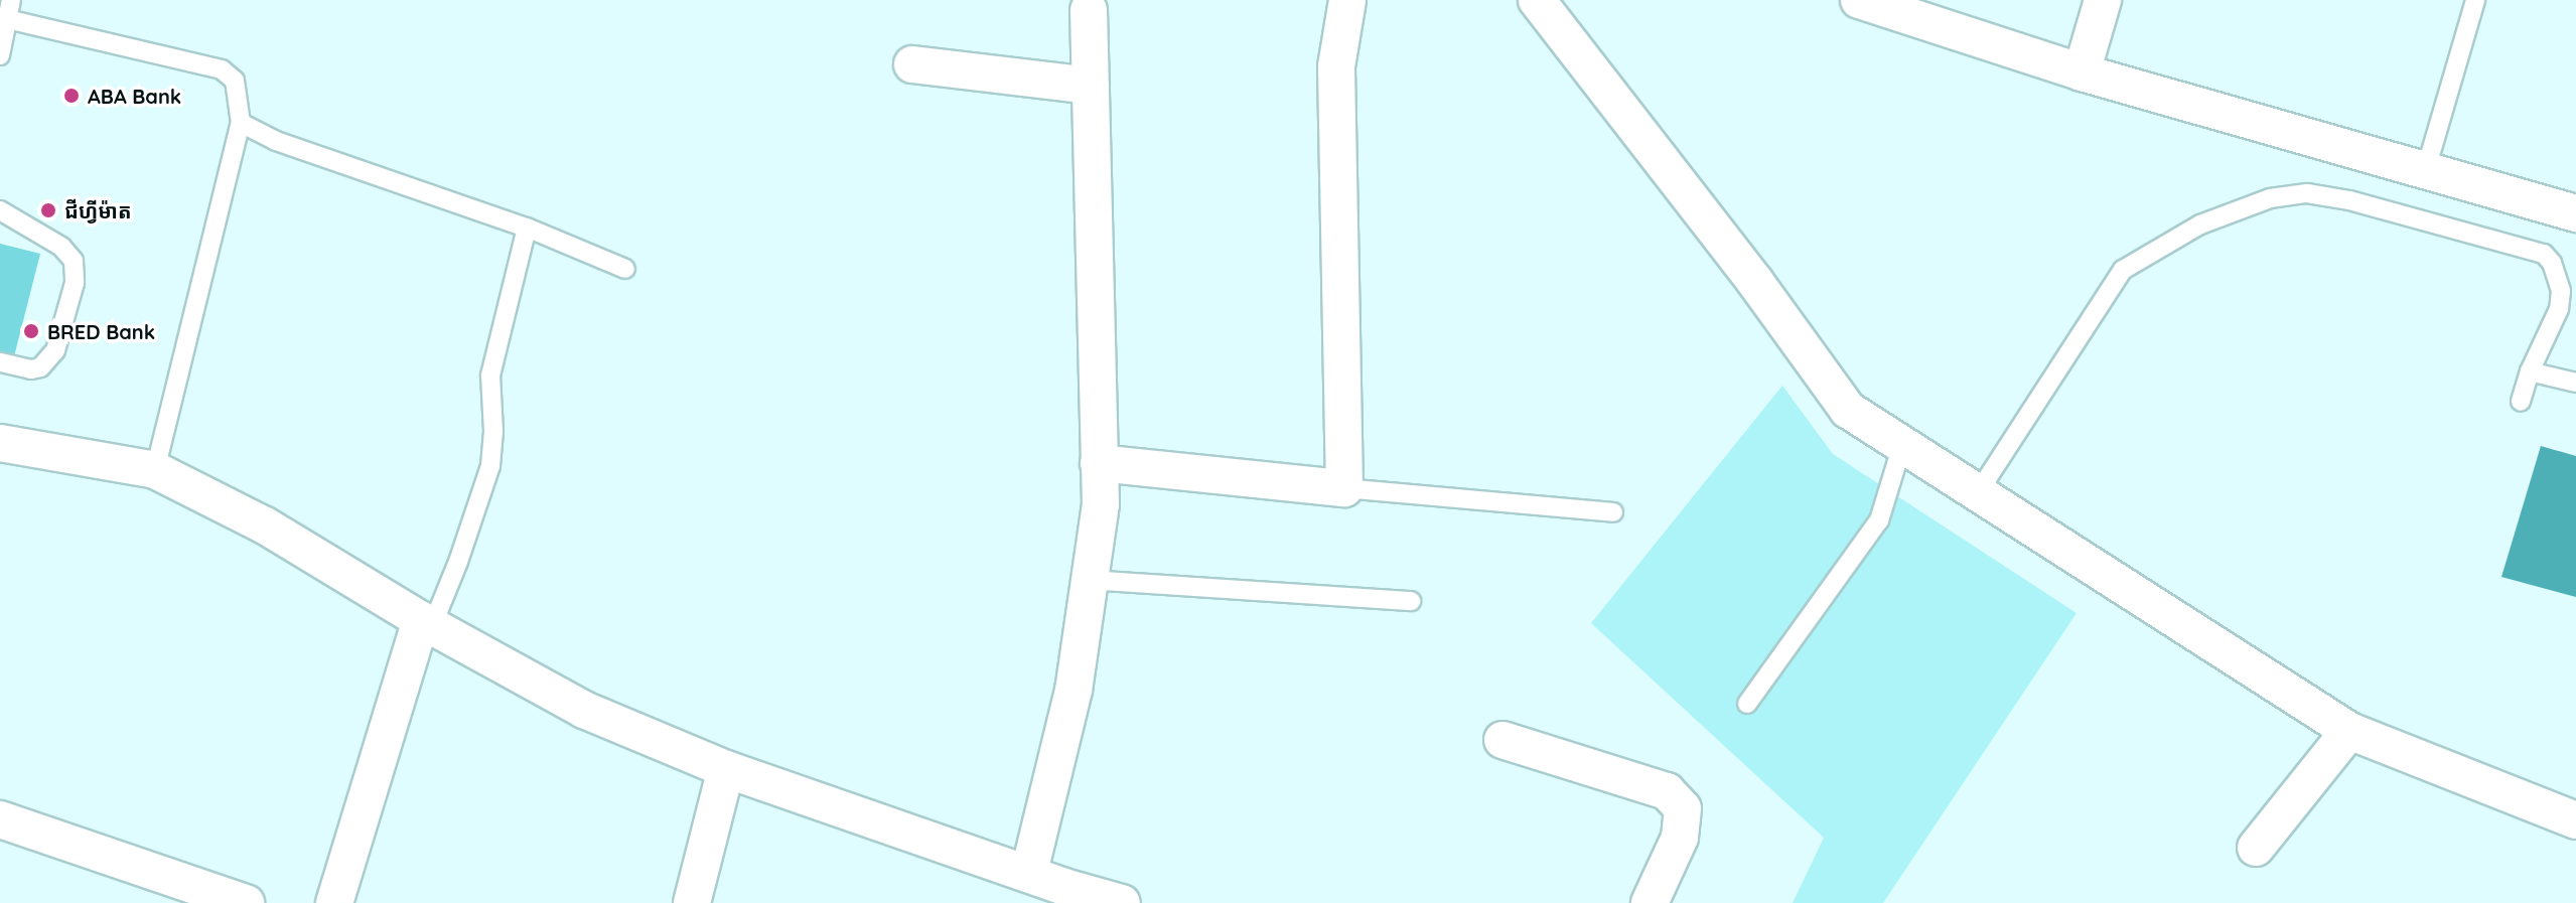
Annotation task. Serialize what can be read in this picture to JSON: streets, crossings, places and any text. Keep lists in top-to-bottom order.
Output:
{
  "places": ["ABA Bank", "ជីហ្វីម៉ាត", "BRED Bank"]
}
